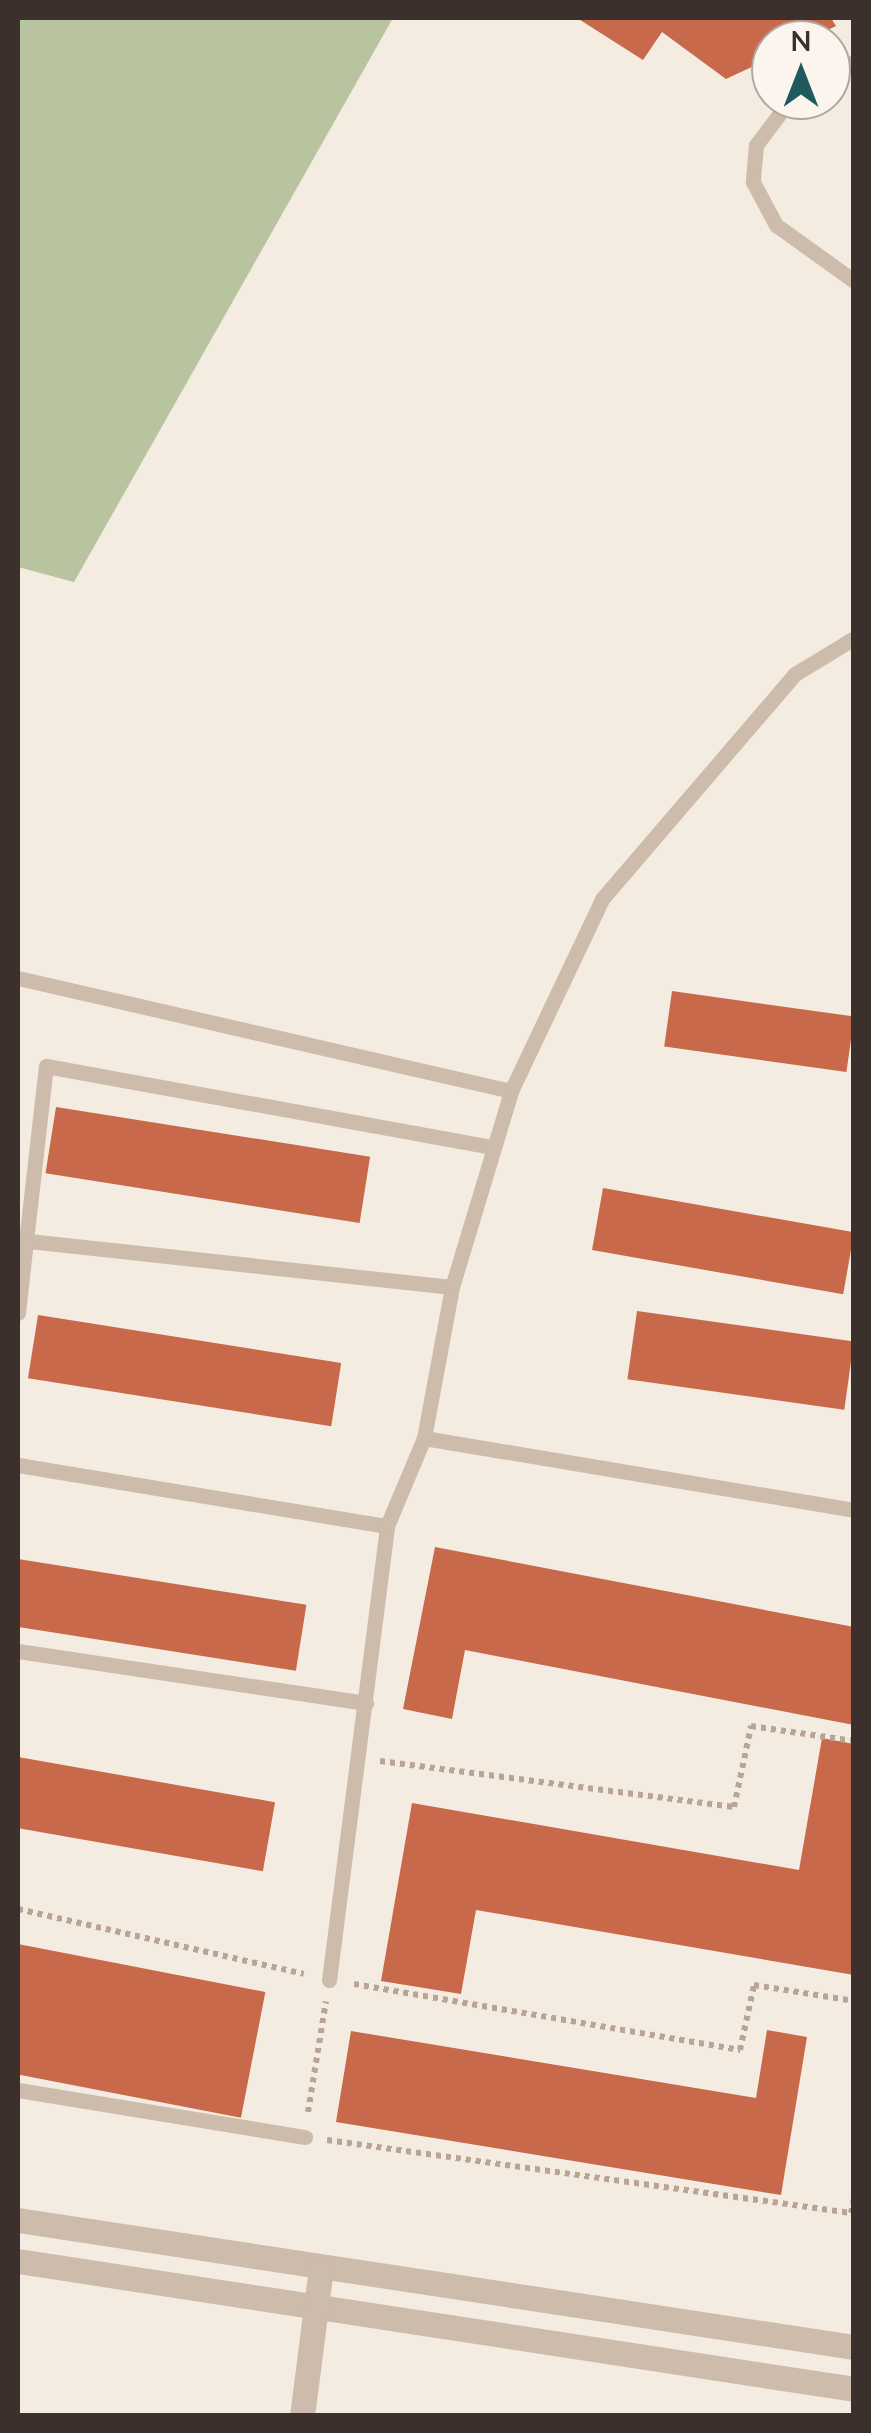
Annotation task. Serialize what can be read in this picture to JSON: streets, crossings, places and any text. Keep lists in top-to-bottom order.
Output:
{
  "north": "top"
}
